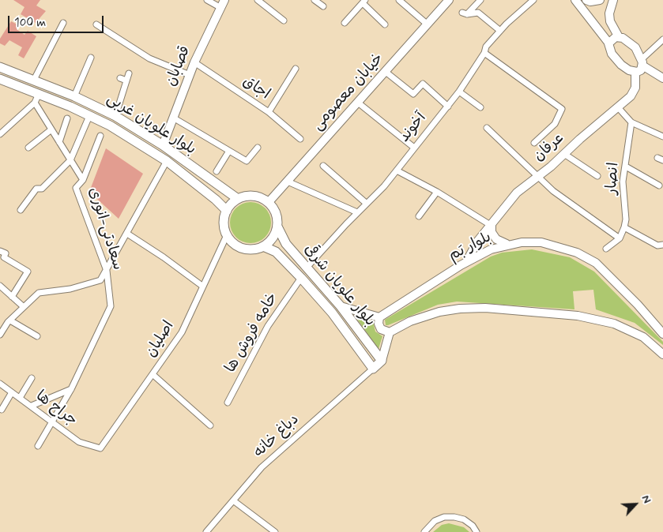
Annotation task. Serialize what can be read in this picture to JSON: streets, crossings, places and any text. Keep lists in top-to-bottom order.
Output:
{
  "streets": {
    "main road": [
      "قصابان",
      "خیابان معصومی",
      "بلوار علویان غربی",
      "عرفان",
      "بلوار بَم",
      "بلوار علویان شرقی"
    ],
    "street": [
      "اجاق",
      "آخوند",
      "انصار",
      "سعادتی-انوری",
      "خامه فروش ها",
      "اصلیان",
      "جراح ها",
      "دباغ خانه"
    ]
  },
  "crossings": [
    ["قصابان", "اجاق"],
    ["قصابان", "بلوار علویان غربی"],
    ["خیابان معصومی", "بلوار علویان غربی"],
    ["خیابان معصومی", "بلوار علویان شرقی"],
    ["خیابان معصومی", "اصلیان"],
    ["بلوار علویان غربی", "سعادتی-انوری"],
    ["بلوار علویان غربی", "بلوار علویان شرقی"],
    ["بلوار علویان غربی", "اصلیان"],
    ["آخوند", "بلوار علویان شرقی"],
    ["عرفان", "بلوار بَم"],
    ["سعادتی-انوری", "جراح ها"],
    ["بلوار علویان شرقی", "خامه فروش ها"],
    ["بلوار علویان شرقی", "اصلیان"],
    ["بلوار علویان شرقی", "دباغ خانه"],
    ["اصلیان", "جراح ها"]
  ],
  "scale_bar": "100 m",
  "north": "top right"
}
